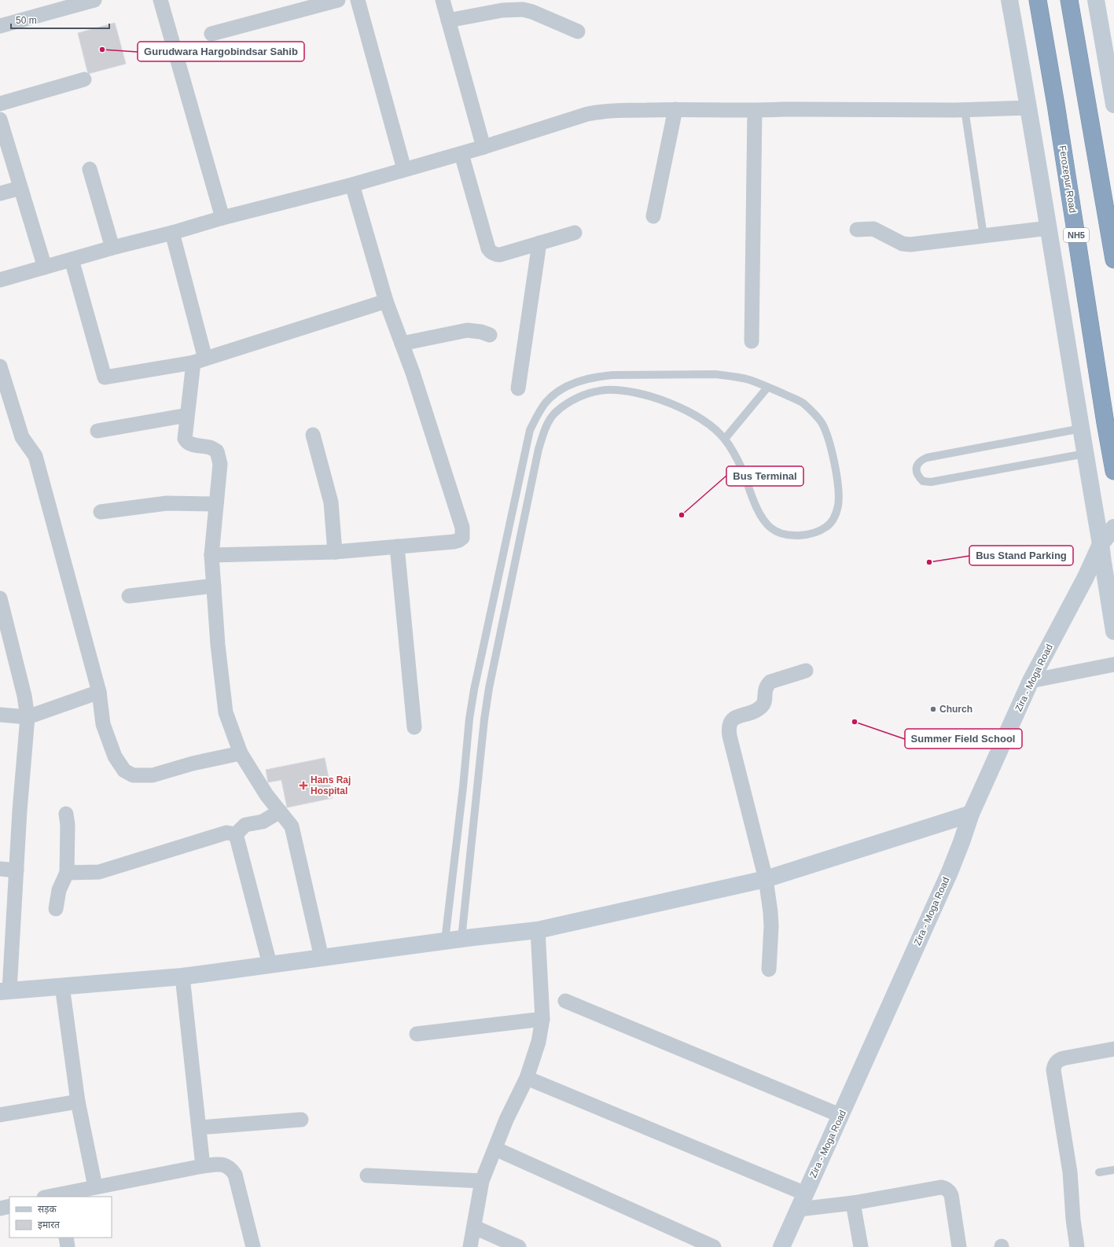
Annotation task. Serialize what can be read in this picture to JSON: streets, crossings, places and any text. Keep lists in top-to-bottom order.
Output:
{
  "streets": {
    "highway": ["Ferozepur Road", "NH5"],
    "street": ["Zira - Moga Road"]
  },
  "places": {
    "other": [
      "Gurudwara Hargobindsar Sahib",
      "Bus Terminal",
      "Bus Stand Parking",
      "Church",
      "Summer Field School"
    ],
    "health": ["Hans Raj Hospital"]
  },
  "legend": ["सड़क", "इमारत"],
  "scale_bar": "50 m"
}
